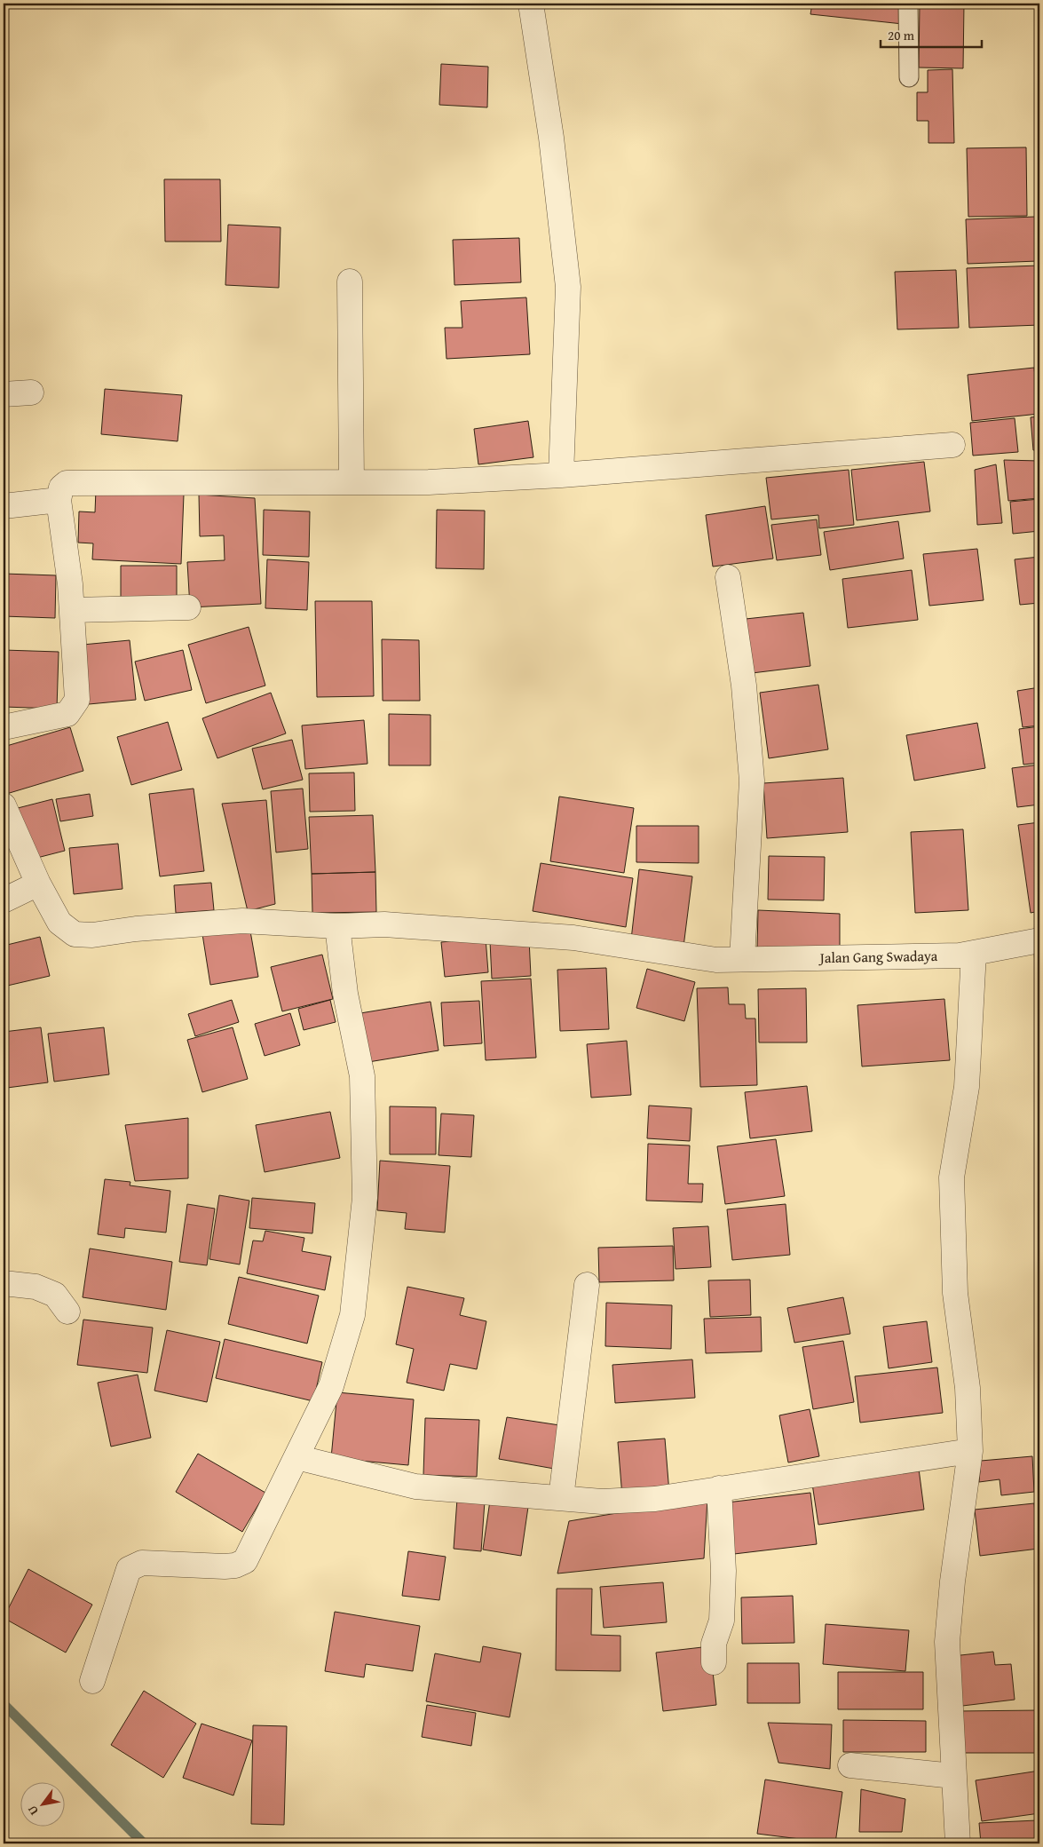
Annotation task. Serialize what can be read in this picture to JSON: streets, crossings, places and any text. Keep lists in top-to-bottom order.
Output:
{
  "streets": {
    "street": ["Jalan Gang Swadaya"]
  },
  "scale_bar": "20 m",
  "north": "bottom left"
}
